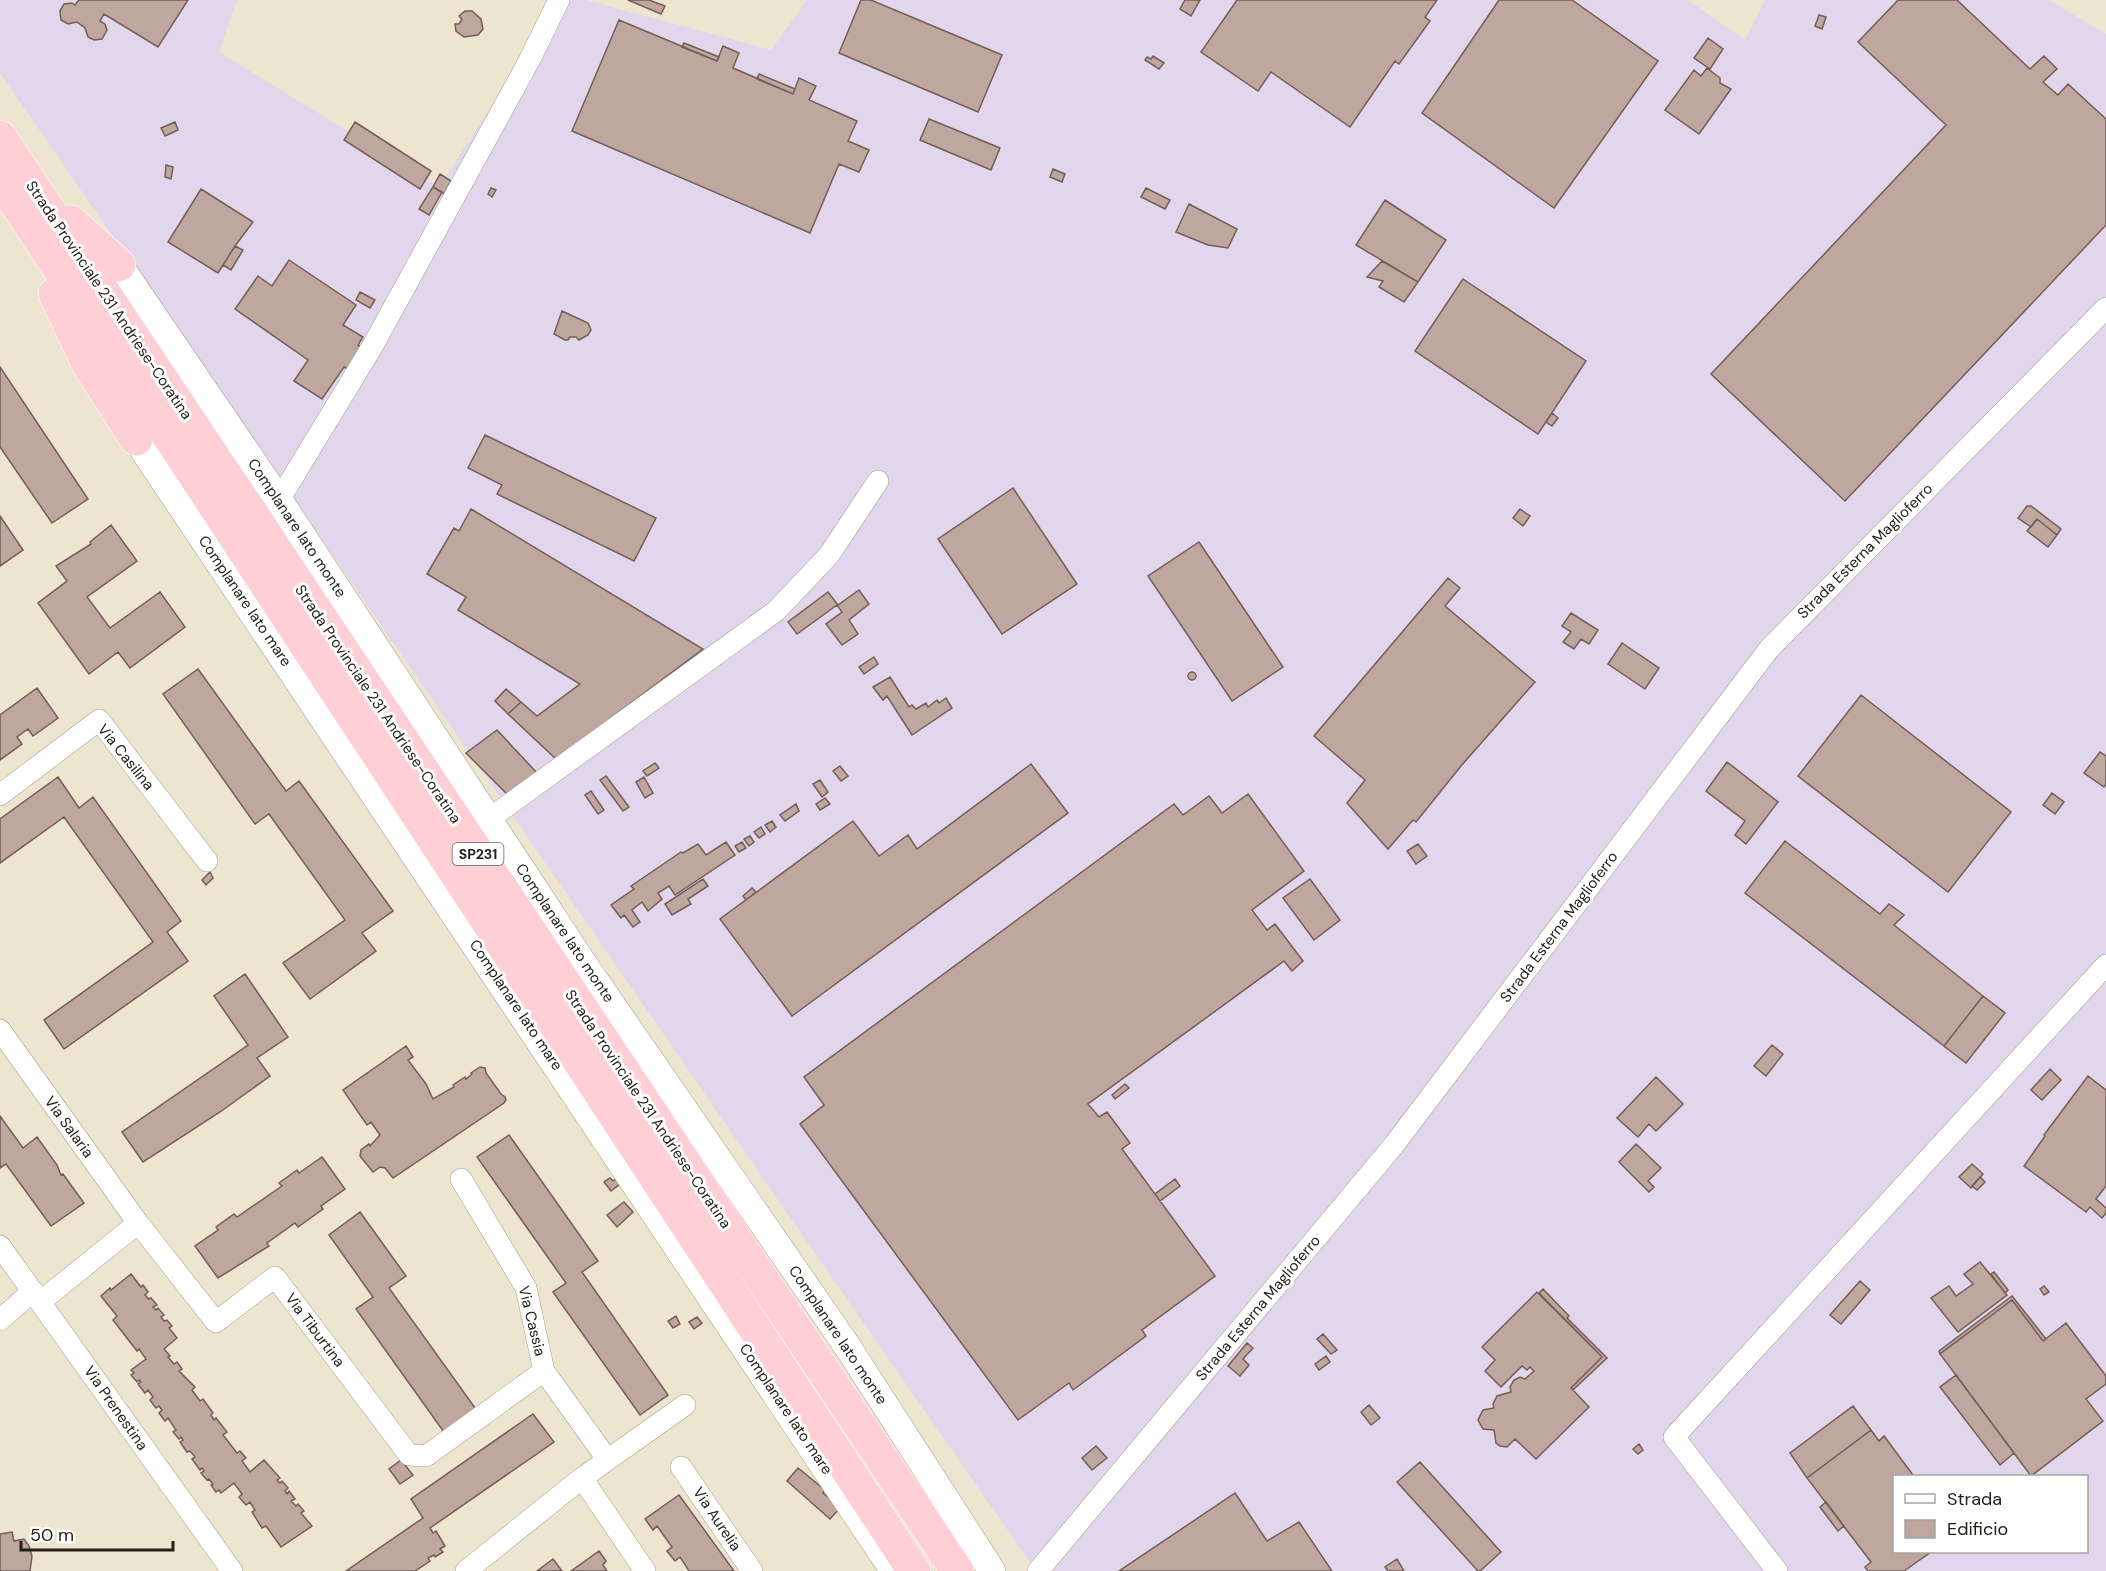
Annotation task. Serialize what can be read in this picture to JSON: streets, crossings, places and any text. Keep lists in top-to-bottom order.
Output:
{
  "streets": {
    "highway": ["Strada Provinciale 231 Andriese-Coratina", "SP231"],
    "street": [
      "Complanare lato monte",
      "Strada Esterna Maglioferro",
      "Complanare lato mare",
      "Via Casilina",
      "Via Salaria",
      "Via Cassia",
      "Via Tiburtina",
      "Via Prenestina",
      "Via Aurelia"
    ]
  },
  "crossings": [
    ["Via Salaria", "Via Tiburtina"],
    ["Via Cassia", "Via Tiburtina"]
  ],
  "legend": ["Strada", "Edificio"],
  "scale_bar": "50 m"
}
